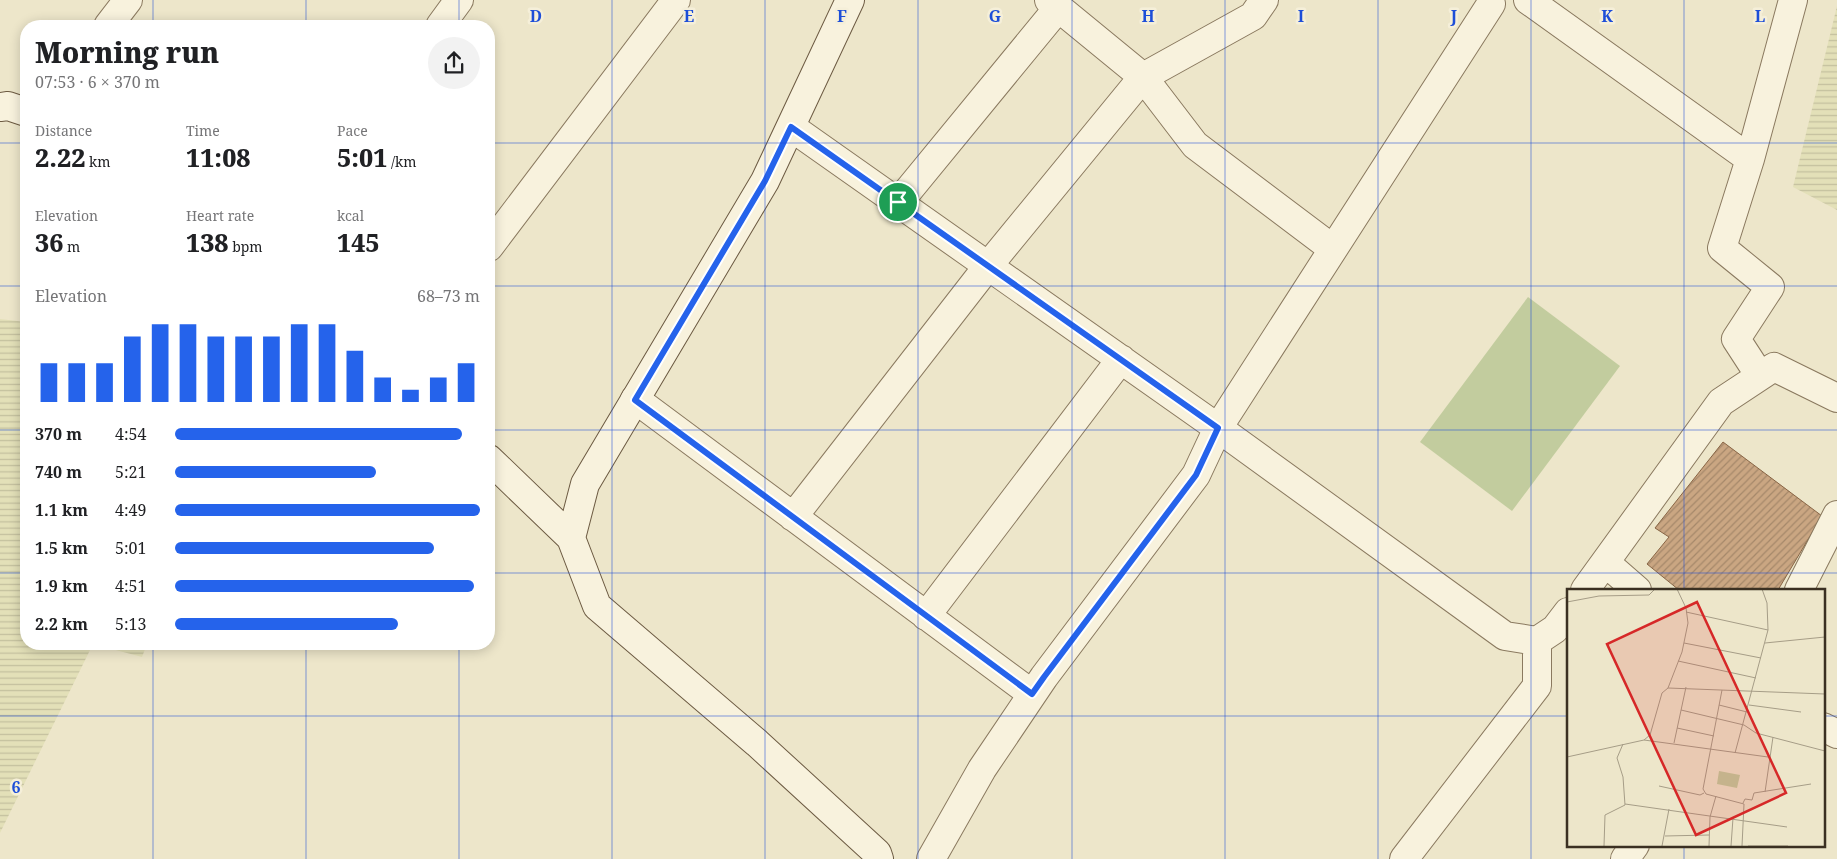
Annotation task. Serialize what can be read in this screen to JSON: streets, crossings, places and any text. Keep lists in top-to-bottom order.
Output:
{
  "page": {
    "heading": ["Morning run", "07:53 · 6 × 370 m"],
    "stats": [
      ["Distance", "2.22 km"],
      ["Time", "11:08"],
      ["Pace", "5:01 /km"],
      ["Elevation", "36 m"],
      ["Heart rate", "138 bpm"],
      ["kcal", "145"]
    ],
    "chart": ["Elevation", "68–73 m"],
    "list": [
      {
        "name": "370 m",
        "note": "4:54"
      },
      {
        "name": "740 m",
        "note": "5:21"
      },
      {
        "name": "1.1 km",
        "note": "4:49"
      },
      {
        "name": "1.5 km",
        "note": "5:01"
      },
      {
        "name": "1.9 km",
        "note": "4:51"
      },
      {
        "name": "2.2 km",
        "note": "5:13"
      }
    ]
  },
  "grid": {
    "columns": [
      "D",
      "E",
      "F",
      "G",
      "H",
      "I",
      "J",
      "K",
      "L"
    ],
    "rows": ["6"]
  }
}
